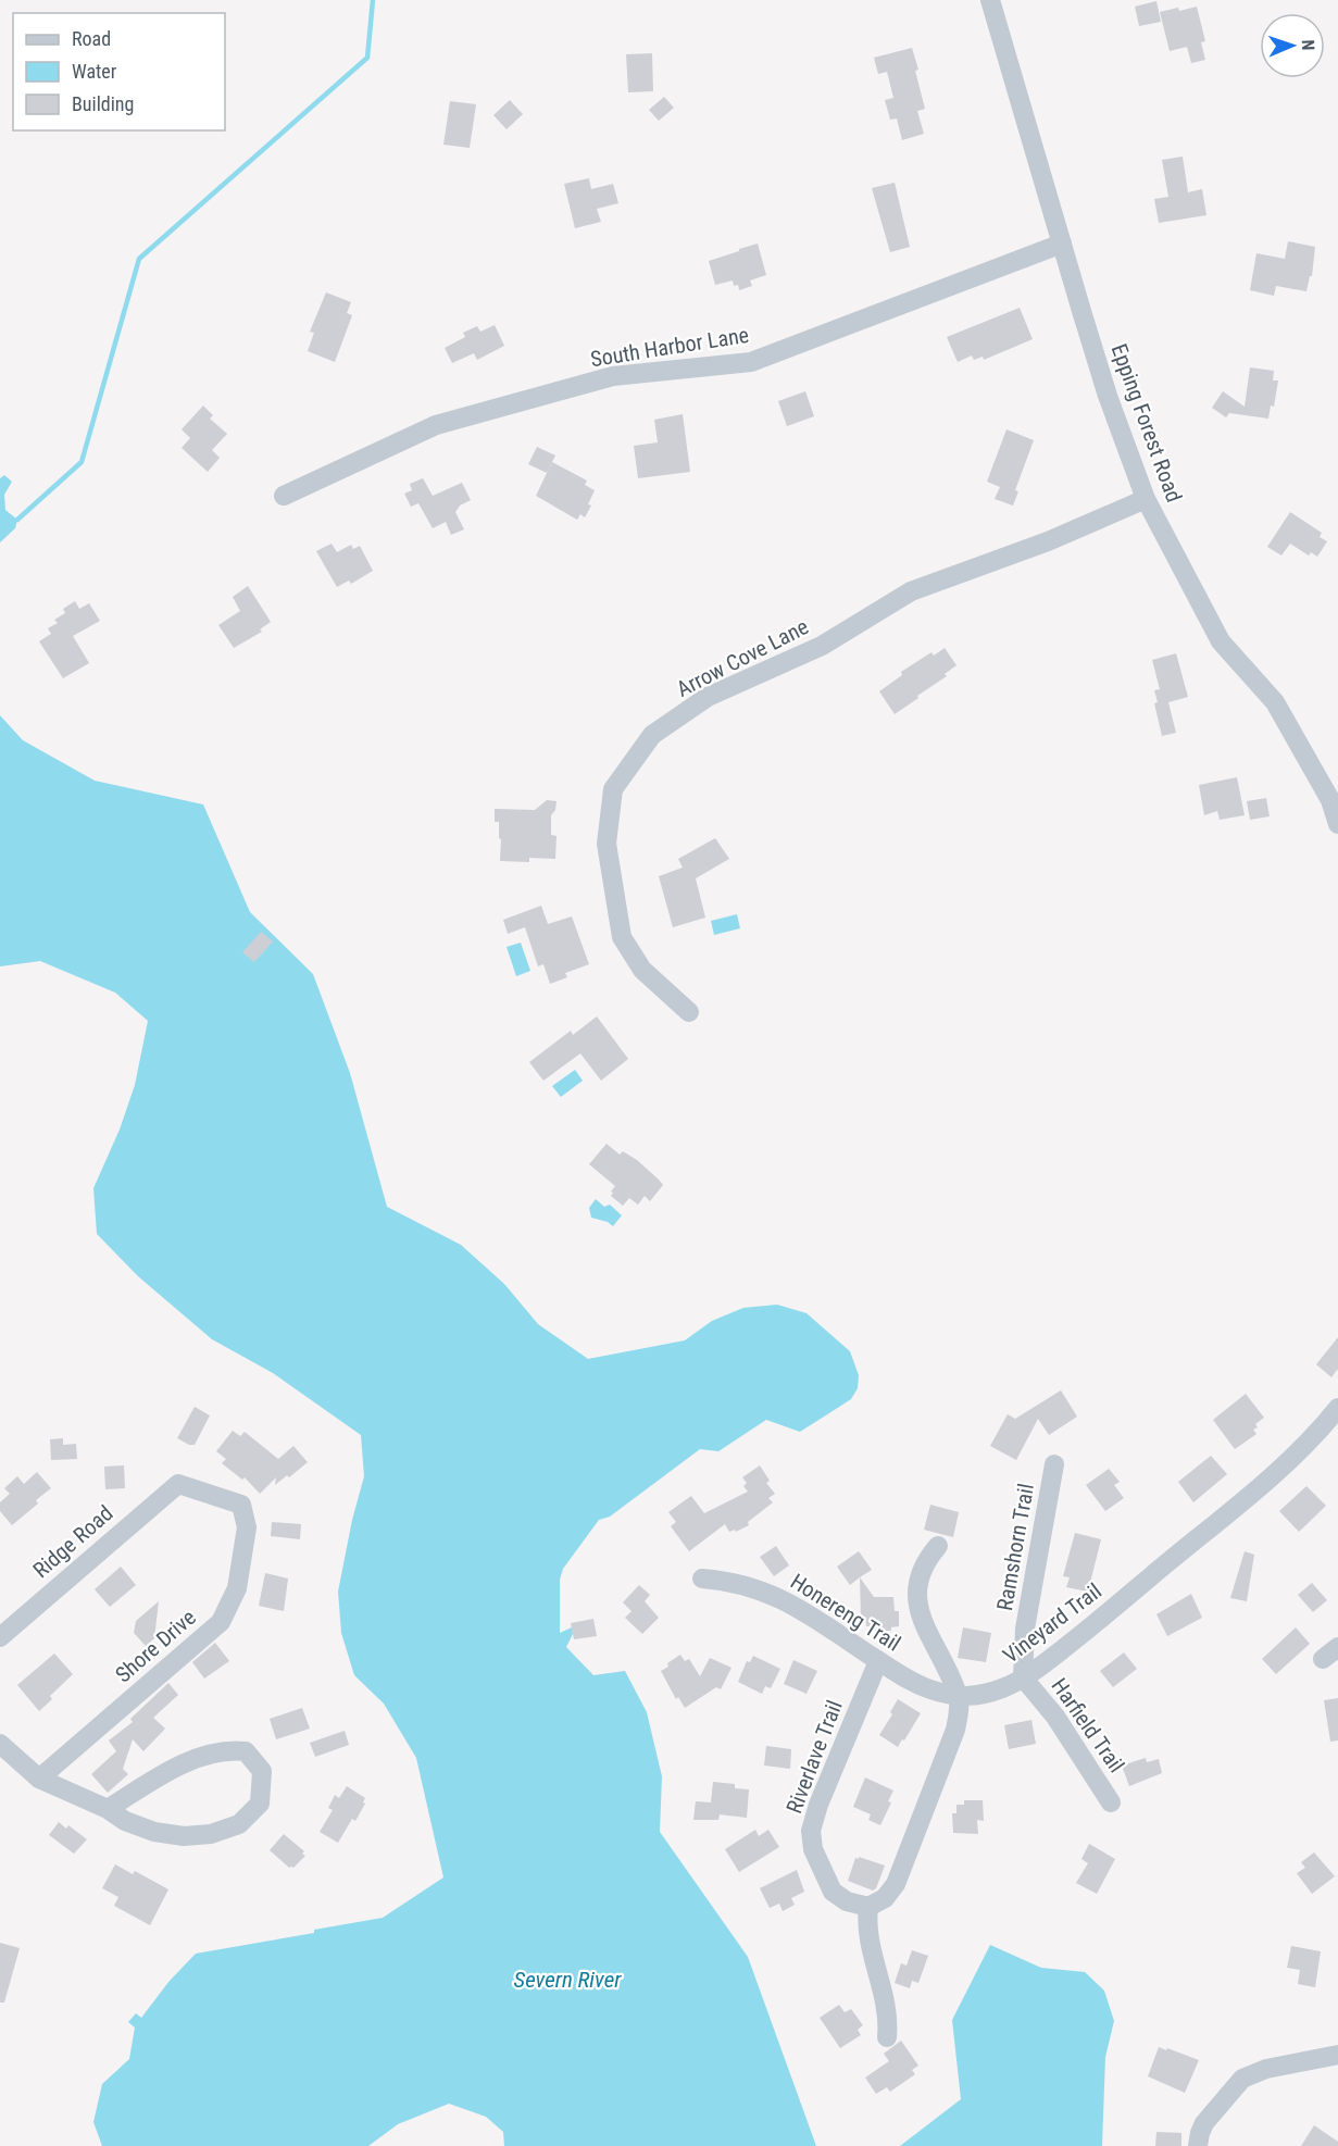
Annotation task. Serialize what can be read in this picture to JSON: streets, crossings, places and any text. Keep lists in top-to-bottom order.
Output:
{
  "streets": {
    "street": [
      "South Harbor Lane",
      "Epping Forest Road",
      "Arrow Cove Lane",
      "Ridge Road",
      "Ramshorn Trail",
      "Honereng Trail",
      "Vineyard Trail",
      "Shore Drive",
      "Harfield Trail",
      "Riverlave Trail"
    ]
  },
  "crossings": [
    ["South Harbor Lane", "Epping Forest Road"],
    ["Epping Forest Road", "Arrow Cove Lane"],
    ["Ridge Road", "Shore Drive"],
    ["Ramshorn Trail", "Vineyard Trail"],
    ["Ramshorn Trail", "Harfield Trail"],
    ["Honereng Trail", "Vineyard Trail"],
    ["Honereng Trail", "Riverlave Trail"],
    ["Vineyard Trail", "Harfield Trail"]
  ],
  "water": ["Severn River"],
  "legend": ["Road", "Water", "Building"],
  "north": "right"
}
